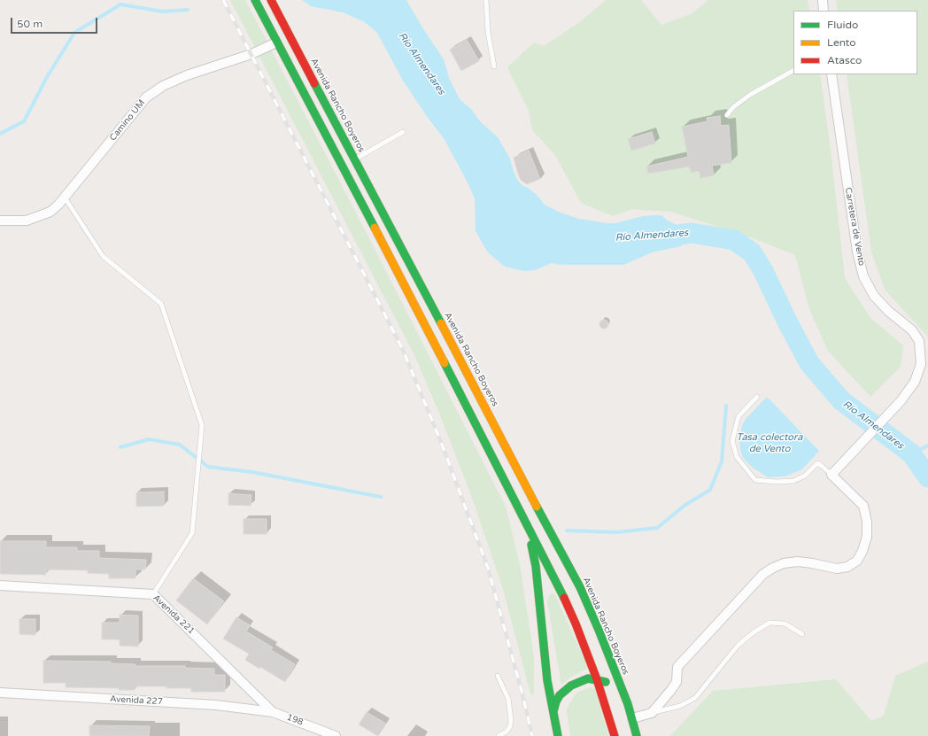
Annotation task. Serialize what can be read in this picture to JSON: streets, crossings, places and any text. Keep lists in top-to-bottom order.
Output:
{
  "streets": {
    "highway": ["Avenida Rancho Boyeros"],
    "street": [
      "Camino UM",
      "Carretera de Vento",
      "Avenida 221",
      "Avenida 227",
      "198"
    ]
  },
  "crossings": [
    ["Avenida 221", "Avenida 227"],
    ["Avenida 221", "198"],
    ["Avenida 227", "198"]
  ],
  "water": ["Río Almendares", "Tasa colectora de Vento"],
  "legend": ["Fluido", "Lento", "Atasco"],
  "scale_bar": "50 m"
}
